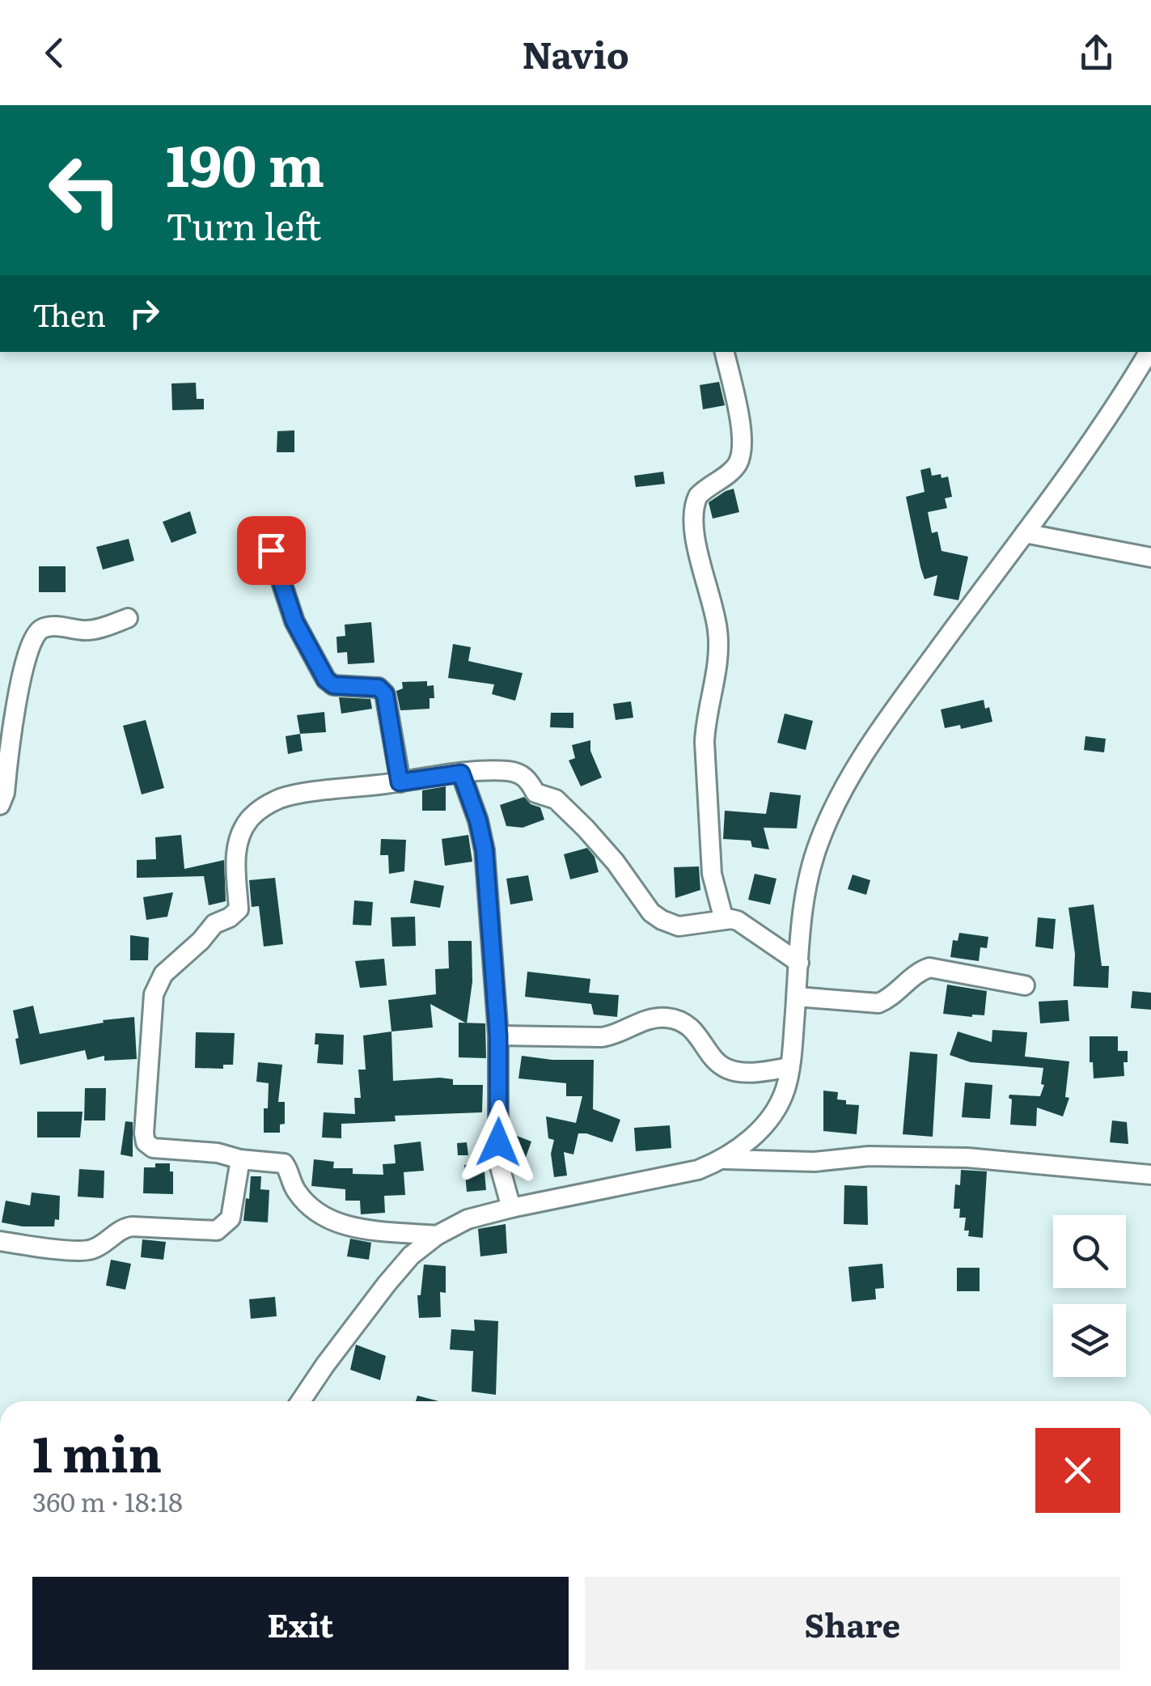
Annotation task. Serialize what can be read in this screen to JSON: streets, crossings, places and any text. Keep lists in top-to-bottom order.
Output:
{
  "page": {
    "header": "Navio",
    "turn": ["190 m", "Turn left"],
    "then": "Then",
    "heading": ["1 min", "360 m · 18:18"],
    "buttons": ["Exit", "Share"]
  }
}
